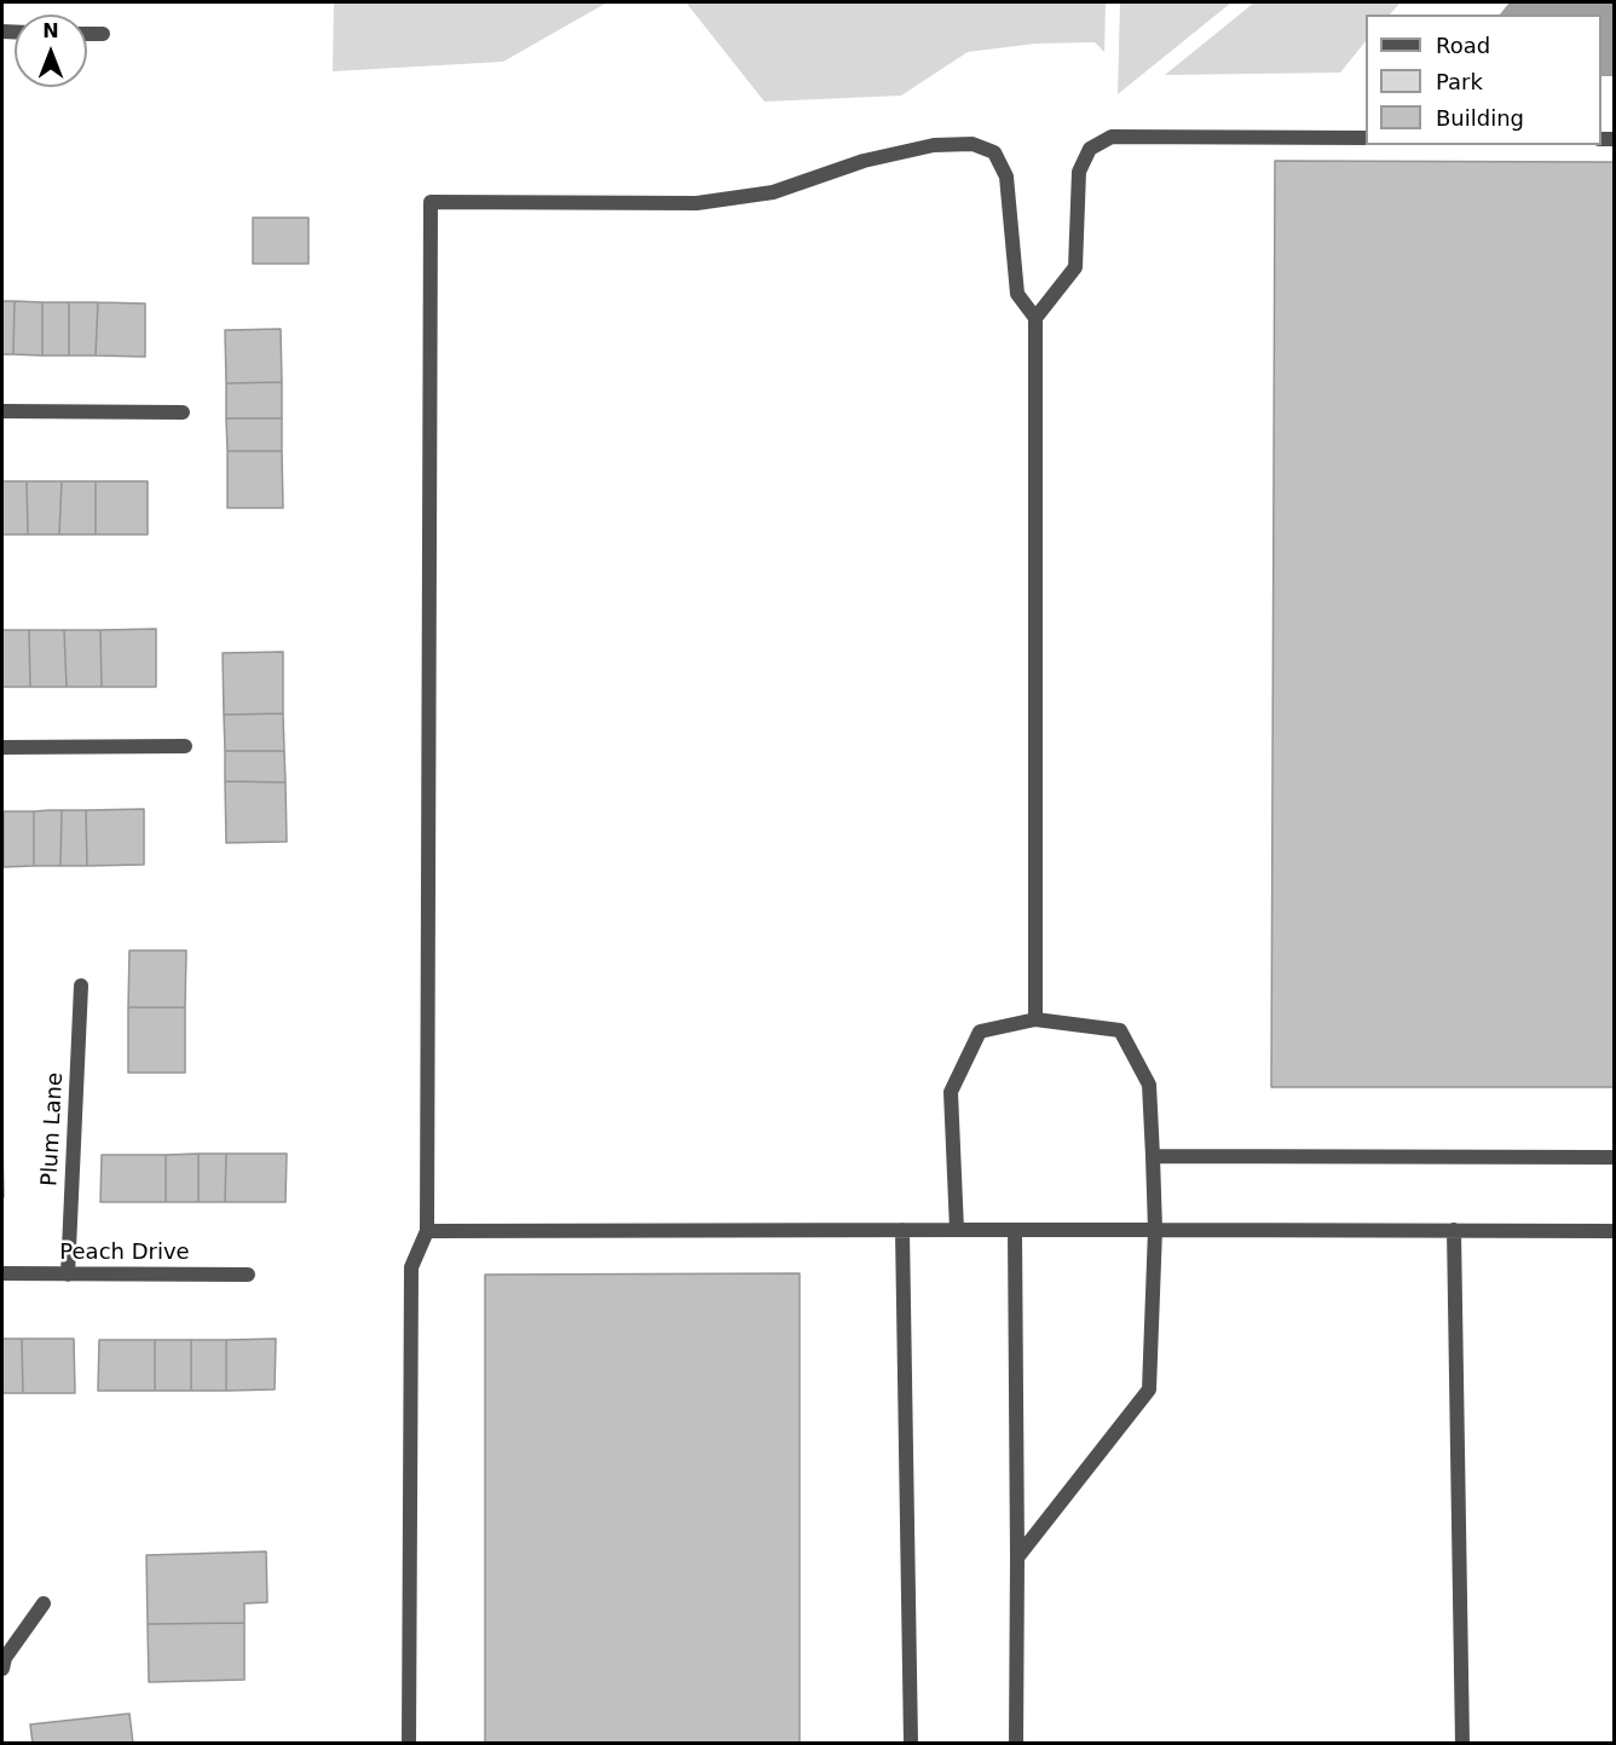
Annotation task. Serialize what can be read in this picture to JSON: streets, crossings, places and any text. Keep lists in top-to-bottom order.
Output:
{
  "streets": {
    "street": ["Plum Lane", "Peach Drive"]
  },
  "crossings": [
    ["Plum Lane", "Peach Drive"]
  ],
  "legend": ["Road", "Park", "Building"],
  "north": "top"
}
